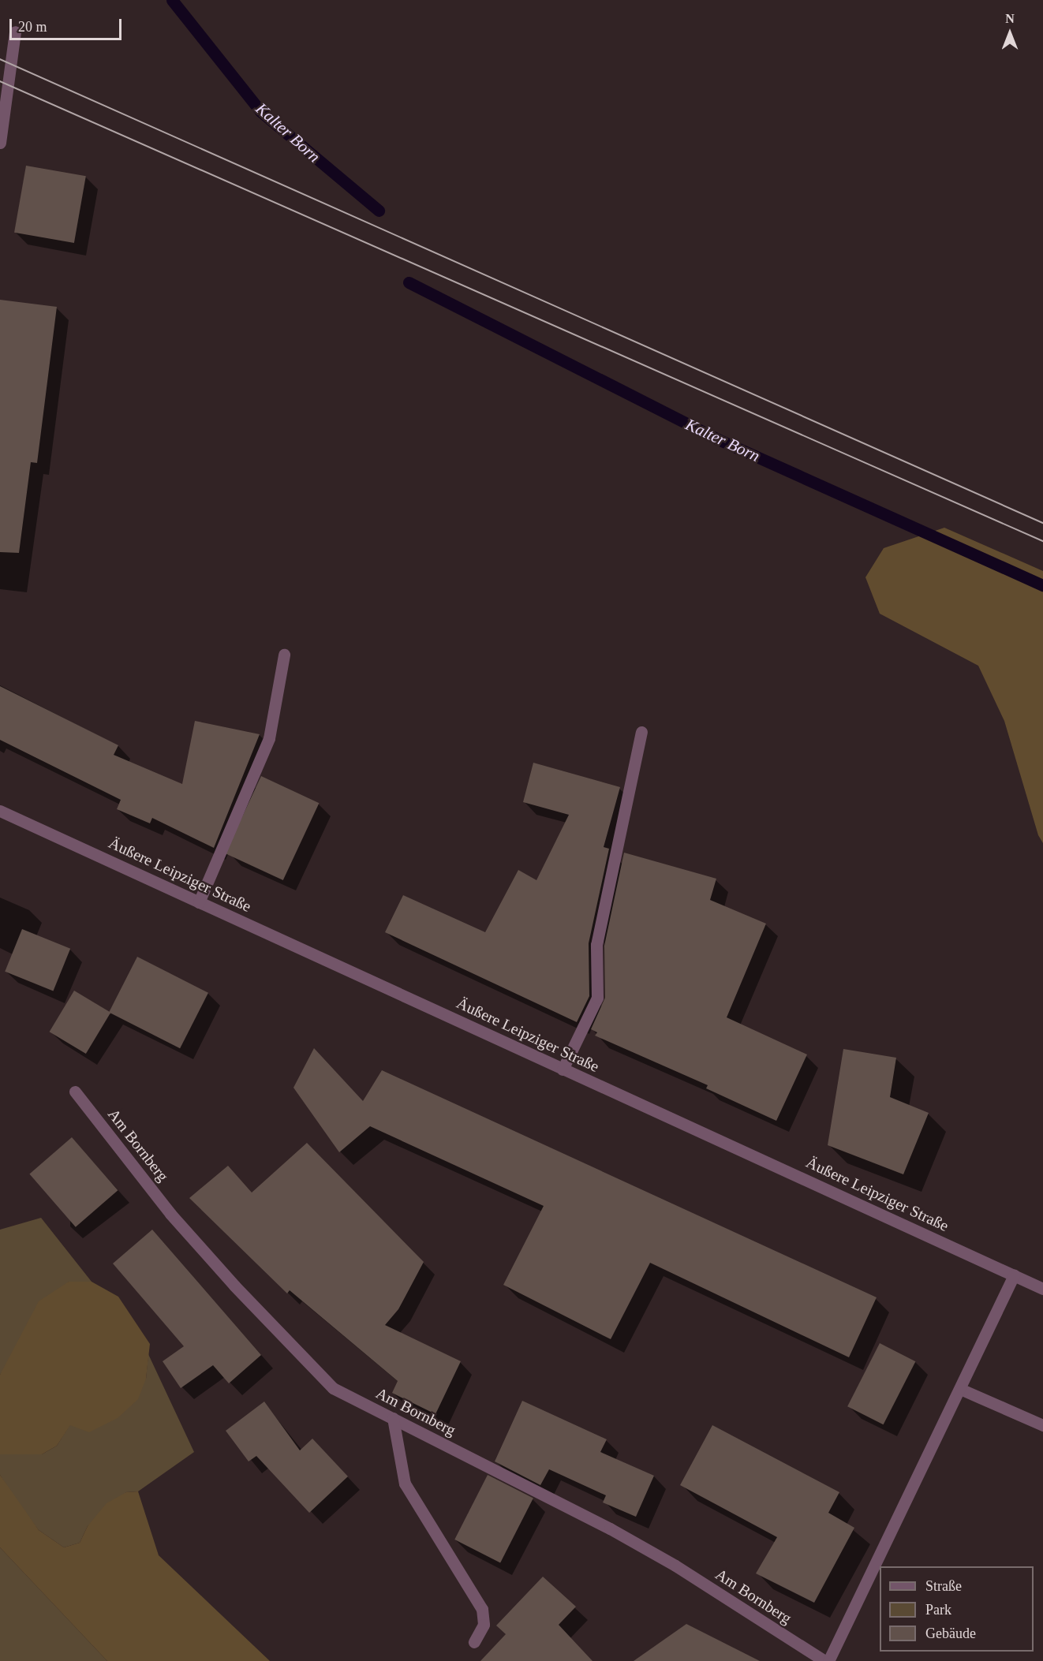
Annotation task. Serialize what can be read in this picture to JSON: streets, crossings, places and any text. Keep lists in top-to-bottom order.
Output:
{
  "streets": {
    "street": ["Äußere Leipziger Straße", "Am Bornberg"]
  },
  "crossings": [
    ["Äußere Leipziger Straße", "Am Bornberg"]
  ],
  "water": ["Kalter Born"],
  "legend": ["Straße", "Park", "Gebäude"],
  "scale_bar": "20 m",
  "north": "top"
}
